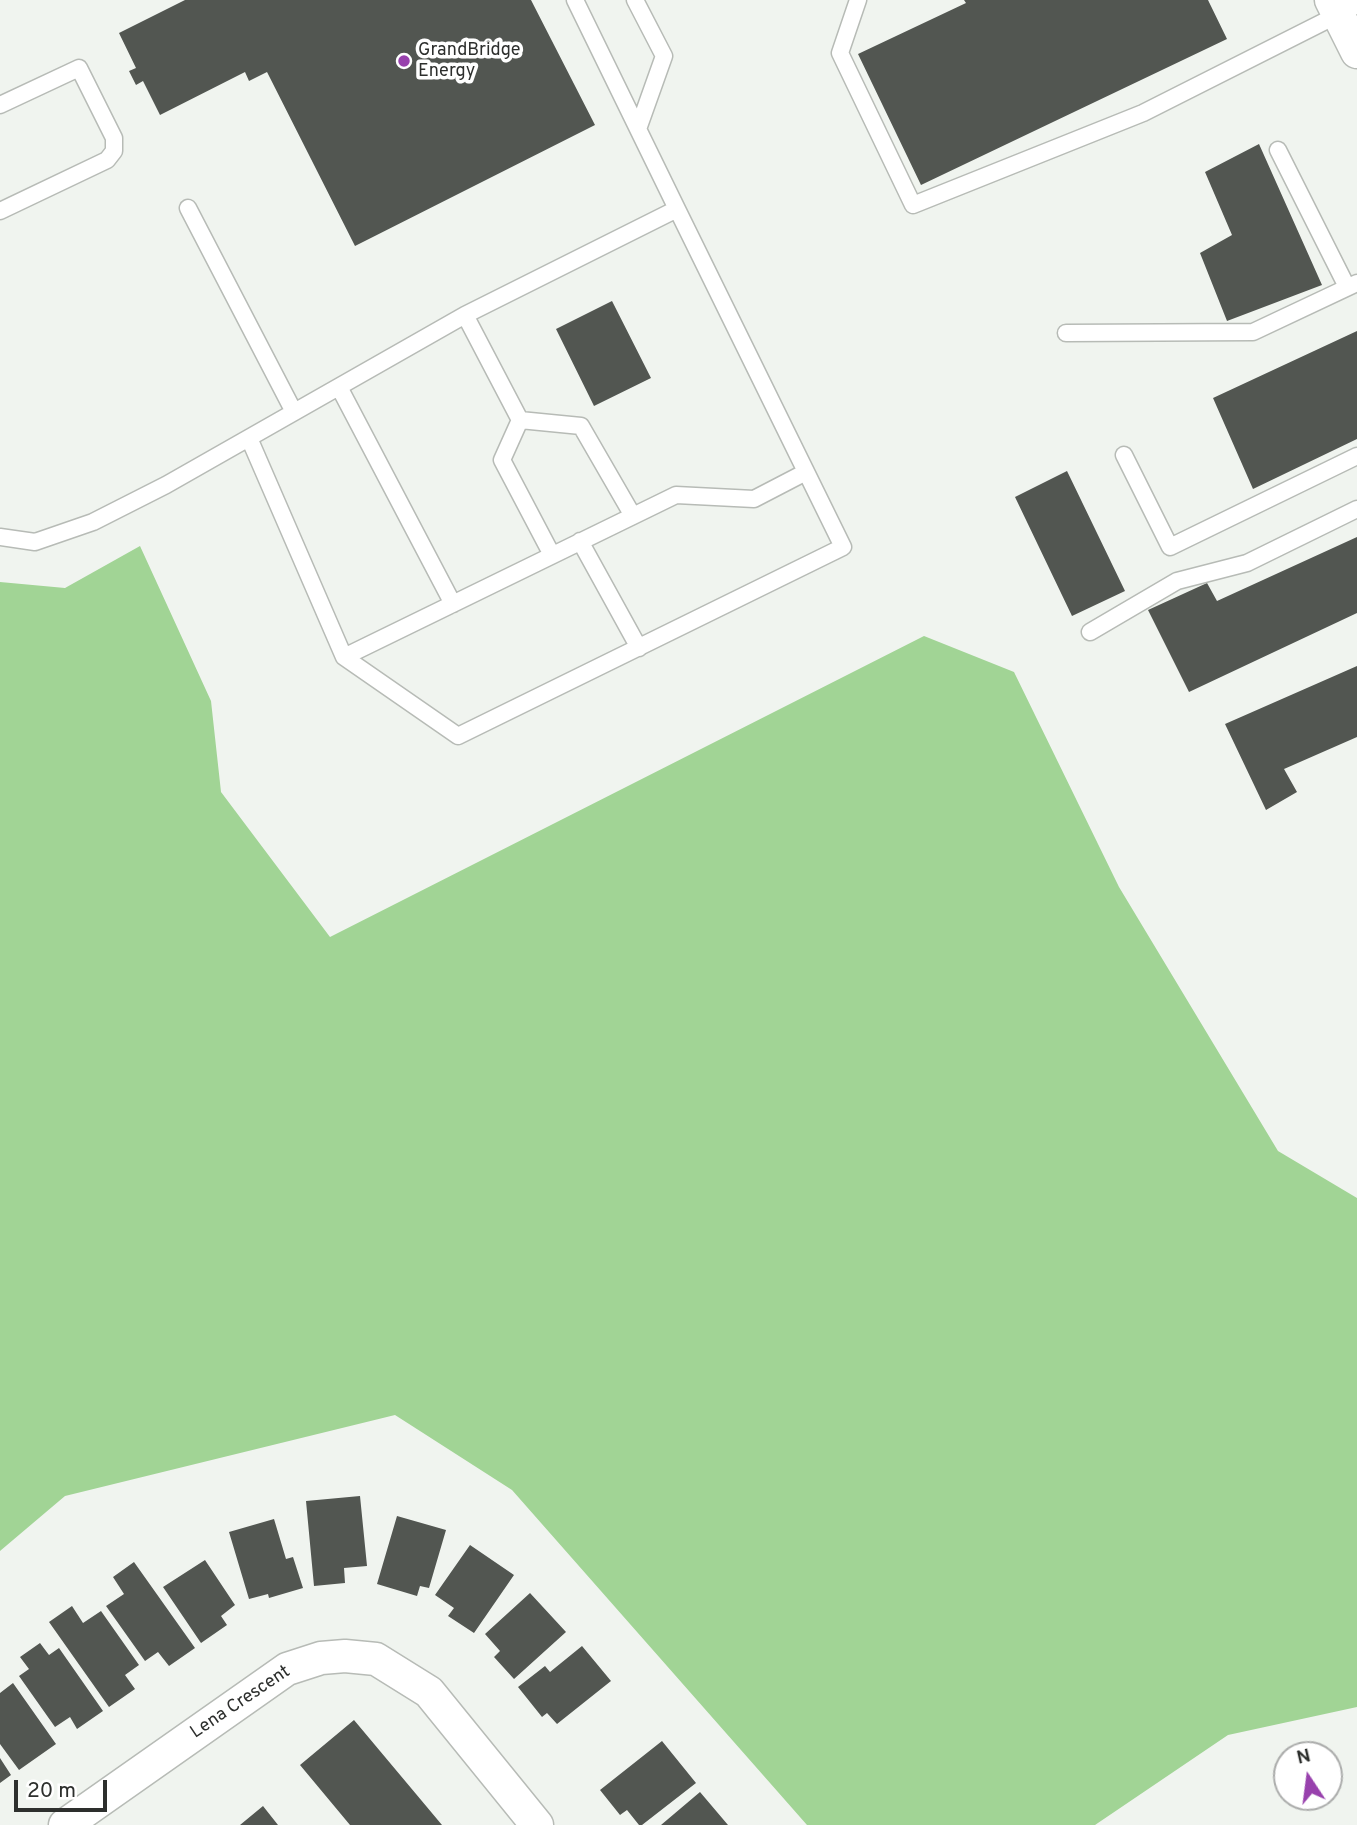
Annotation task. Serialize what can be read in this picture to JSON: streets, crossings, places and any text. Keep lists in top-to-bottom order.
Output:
{
  "streets": {
    "street": ["Lena Crescent"]
  },
  "places": ["GrandBridge Energy"],
  "scale_bar": "20 m",
  "north": "top"
}
